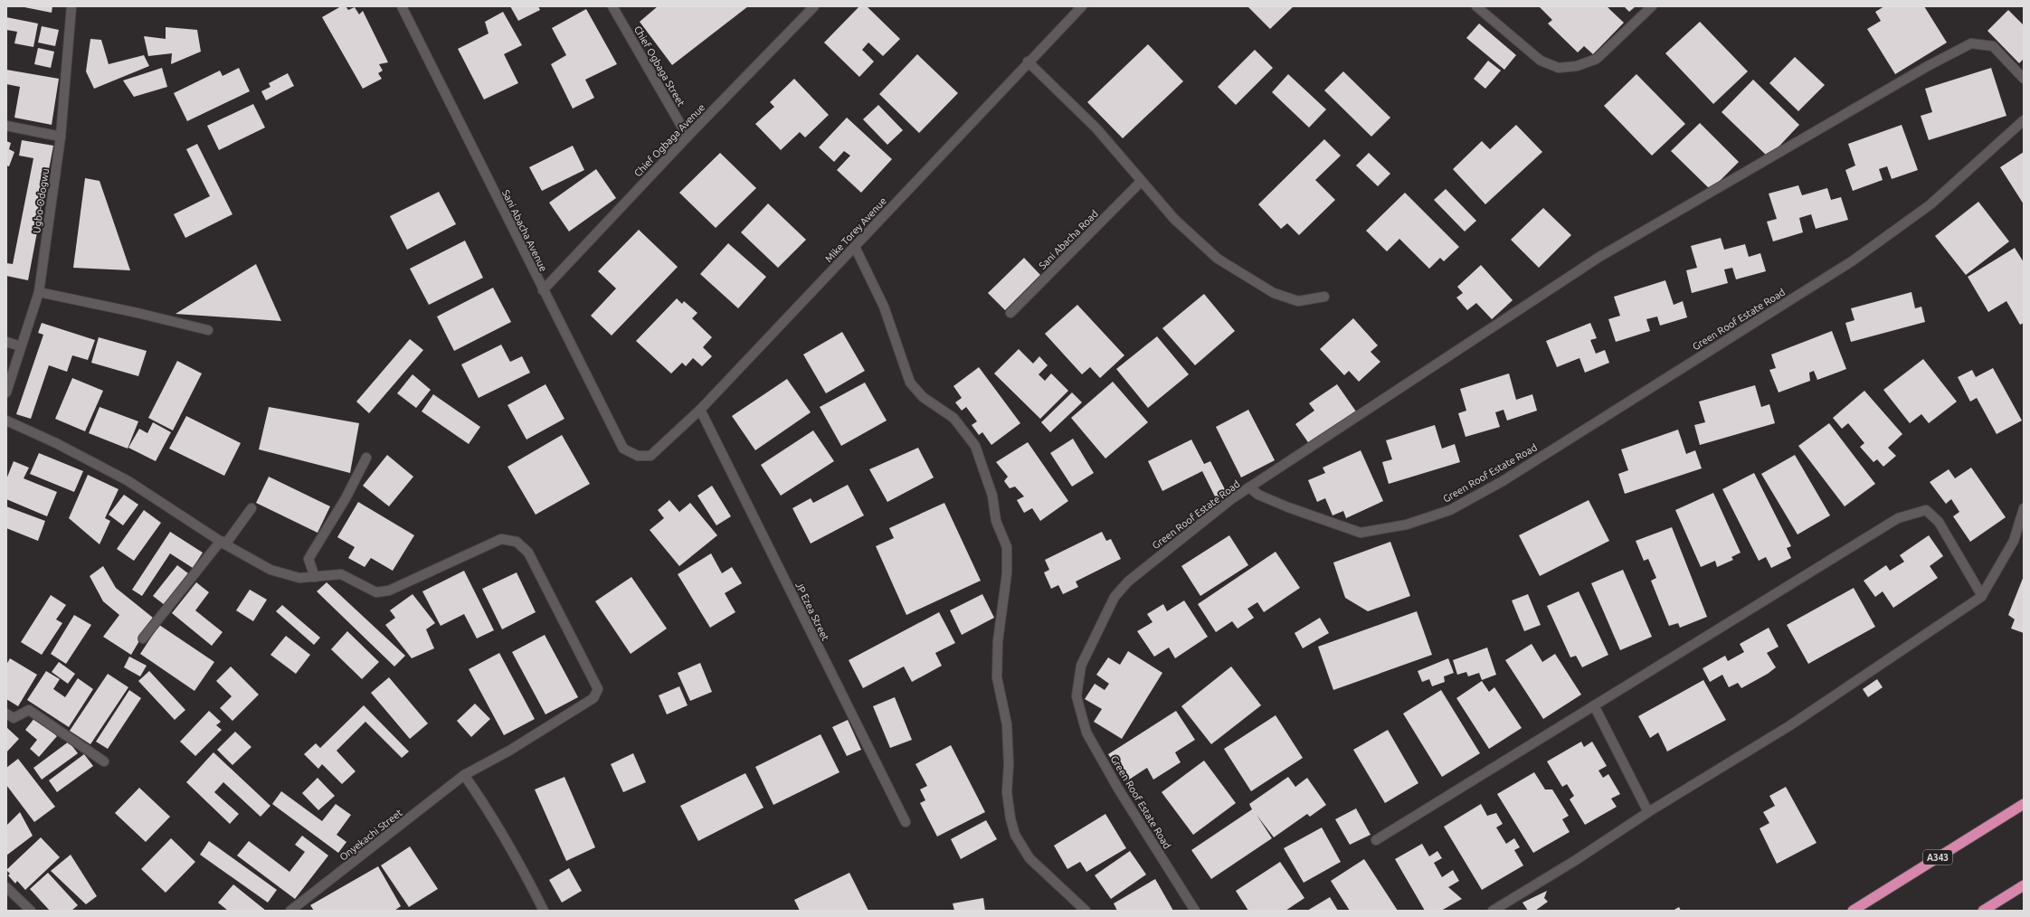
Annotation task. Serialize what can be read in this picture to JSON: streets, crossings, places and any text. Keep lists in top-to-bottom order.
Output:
{
  "streets": {
    "highway": ["A343"],
    "street": [
      "Chief Ogbaga Street",
      "Chief Ogbaga Avenue",
      "Ugbo-Odogwu",
      "Mike Torey Avenue",
      "Sani Abacha Avenue",
      "Sani Abacha Road",
      "Green Roof Estate Road",
      "JP Ezea Street",
      "Onyekachi Street"
    ]
  },
  "crossings": [
    ["Chief Ogbaga Street", "Chief Ogbaga Avenue"],
    ["Chief Ogbaga Avenue", "Sani Abacha Avenue"],
    ["Mike Torey Avenue", "Sani Abacha Avenue"],
    ["Mike Torey Avenue", "JP Ezea Street"]
  ]
}
